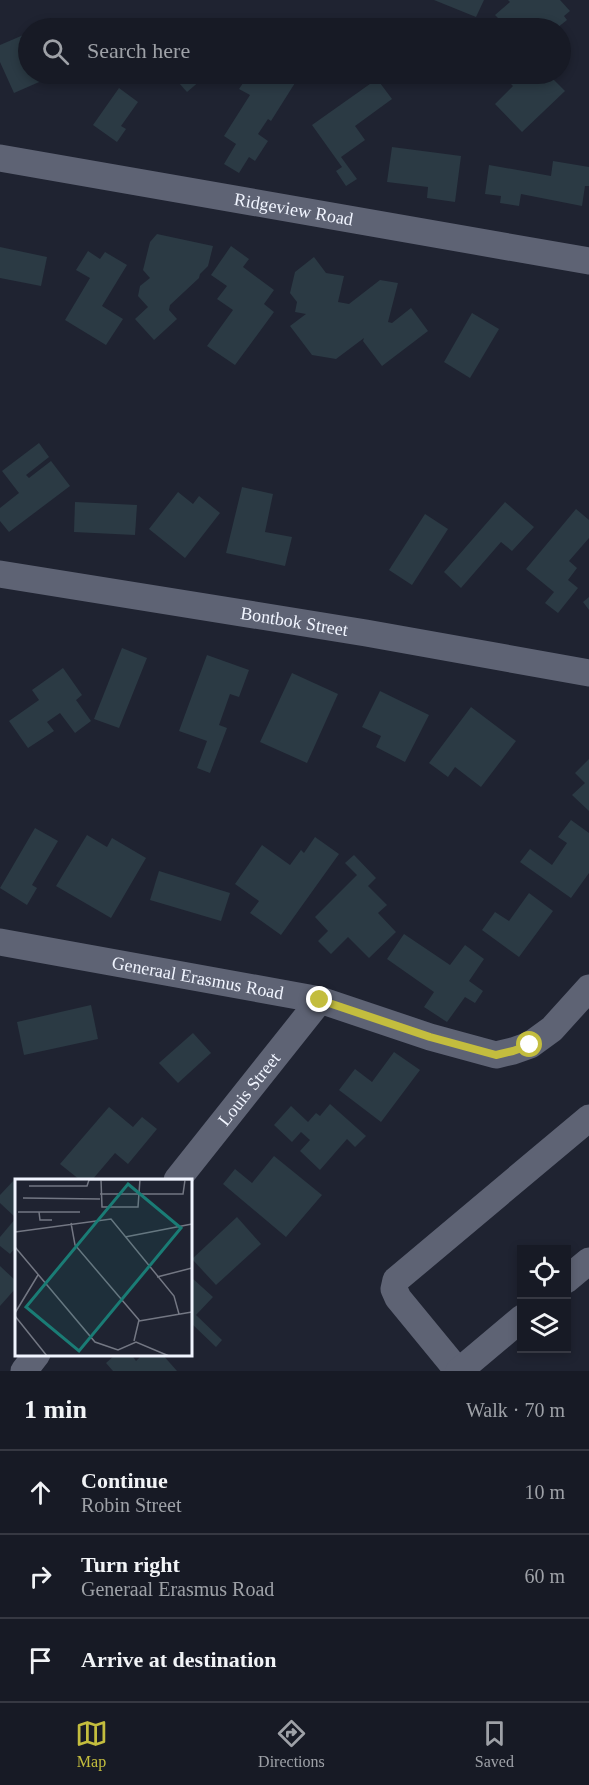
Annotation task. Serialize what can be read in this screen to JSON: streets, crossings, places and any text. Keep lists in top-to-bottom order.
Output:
{
  "streets": {
    "street": [
      "Ridgeview Road",
      "Bontbok Street",
      "Generaal Erasmus Road",
      "Louis Street"
    ]
  },
  "crossings": [
    ["Generaal Erasmus Road", "Louis Street"]
  ],
  "page": {
    "search": "Search here",
    "heading": ["1 min", "Walk · 70 m"],
    "list": [
      ["Continue", "Robin Street", "10 m"],
      ["Turn right", "Generaal Erasmus Road", "60 m"],
      "Arrive at destination"
    ],
    "nav": ["Map", "Directions", "Saved"]
  }
}
